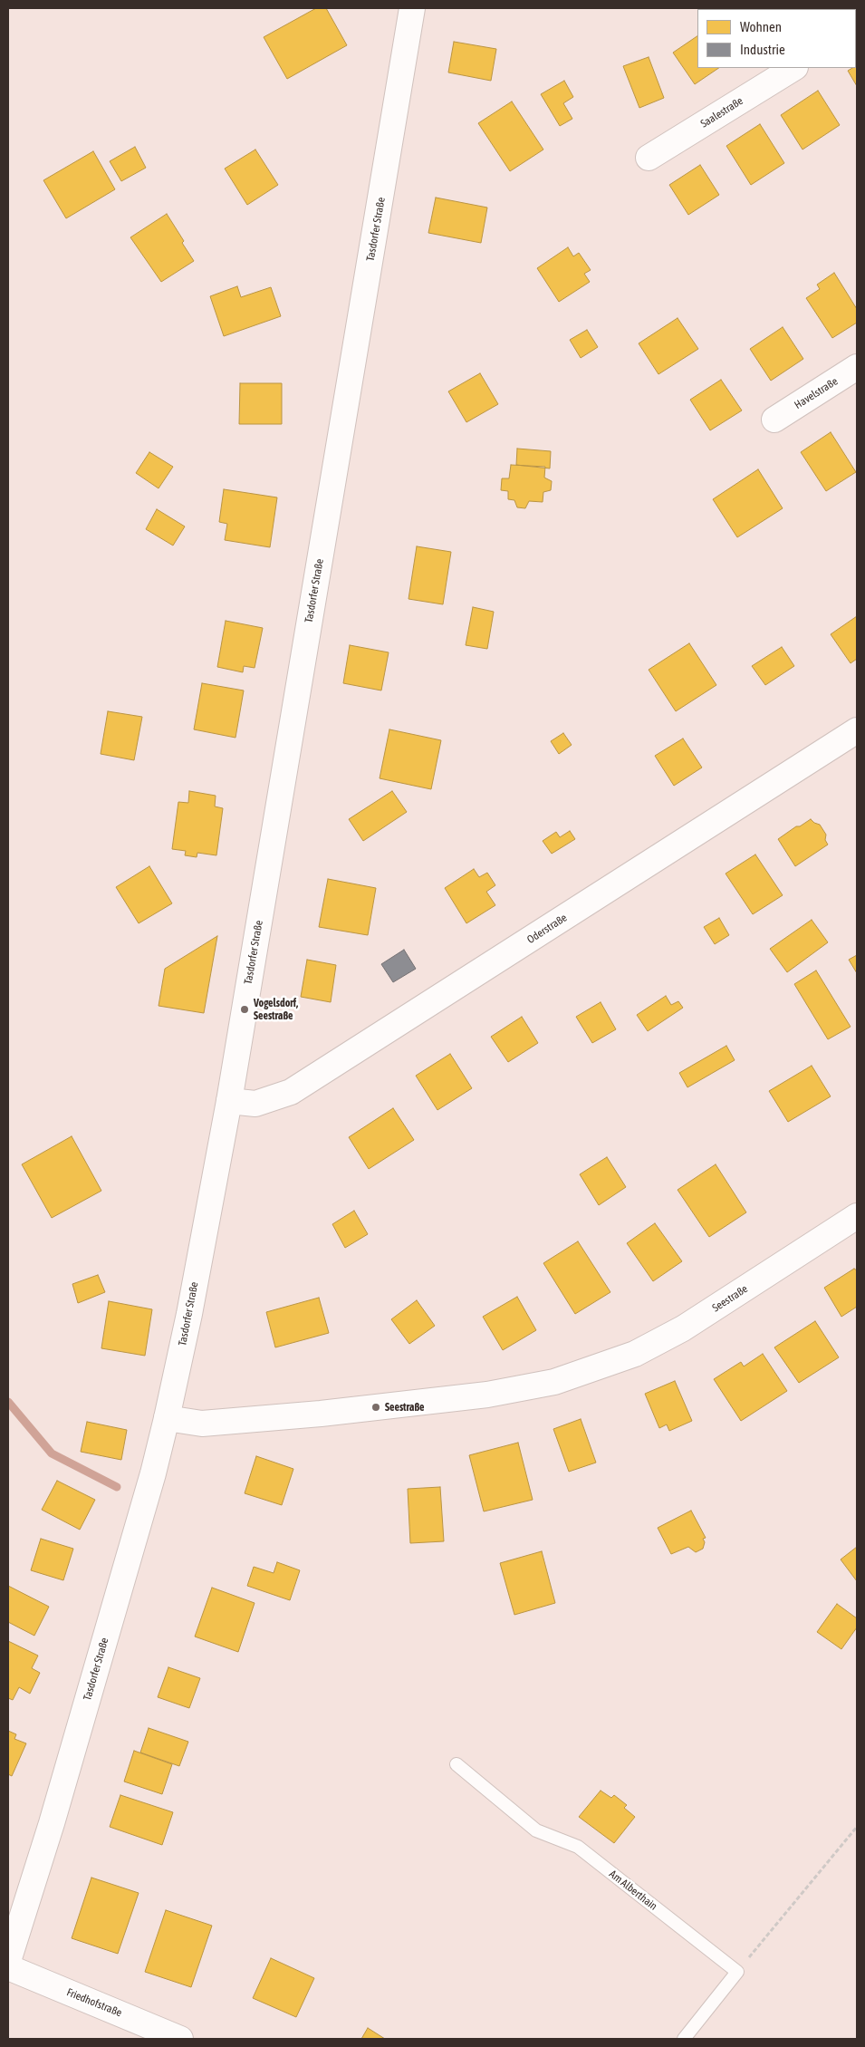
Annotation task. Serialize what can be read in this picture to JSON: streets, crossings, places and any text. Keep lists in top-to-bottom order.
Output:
{
  "streets": {
    "main road": [
      "Saalestraße",
      "Tasdorfer Straße",
      "Havelstraße",
      "Oderstraße",
      "Seestraße",
      "Friedhofstraße"
    ],
    "lane": ["Am Alberthain"]
  },
  "crossings": [
    ["Tasdorfer Straße", "Oderstraße"],
    ["Tasdorfer Straße", "Seestraße"]
  ],
  "places": ["Vogelsdorf, Seestraße", "Seestraße"],
  "legend": ["Wohnen", "Industrie"]
}
